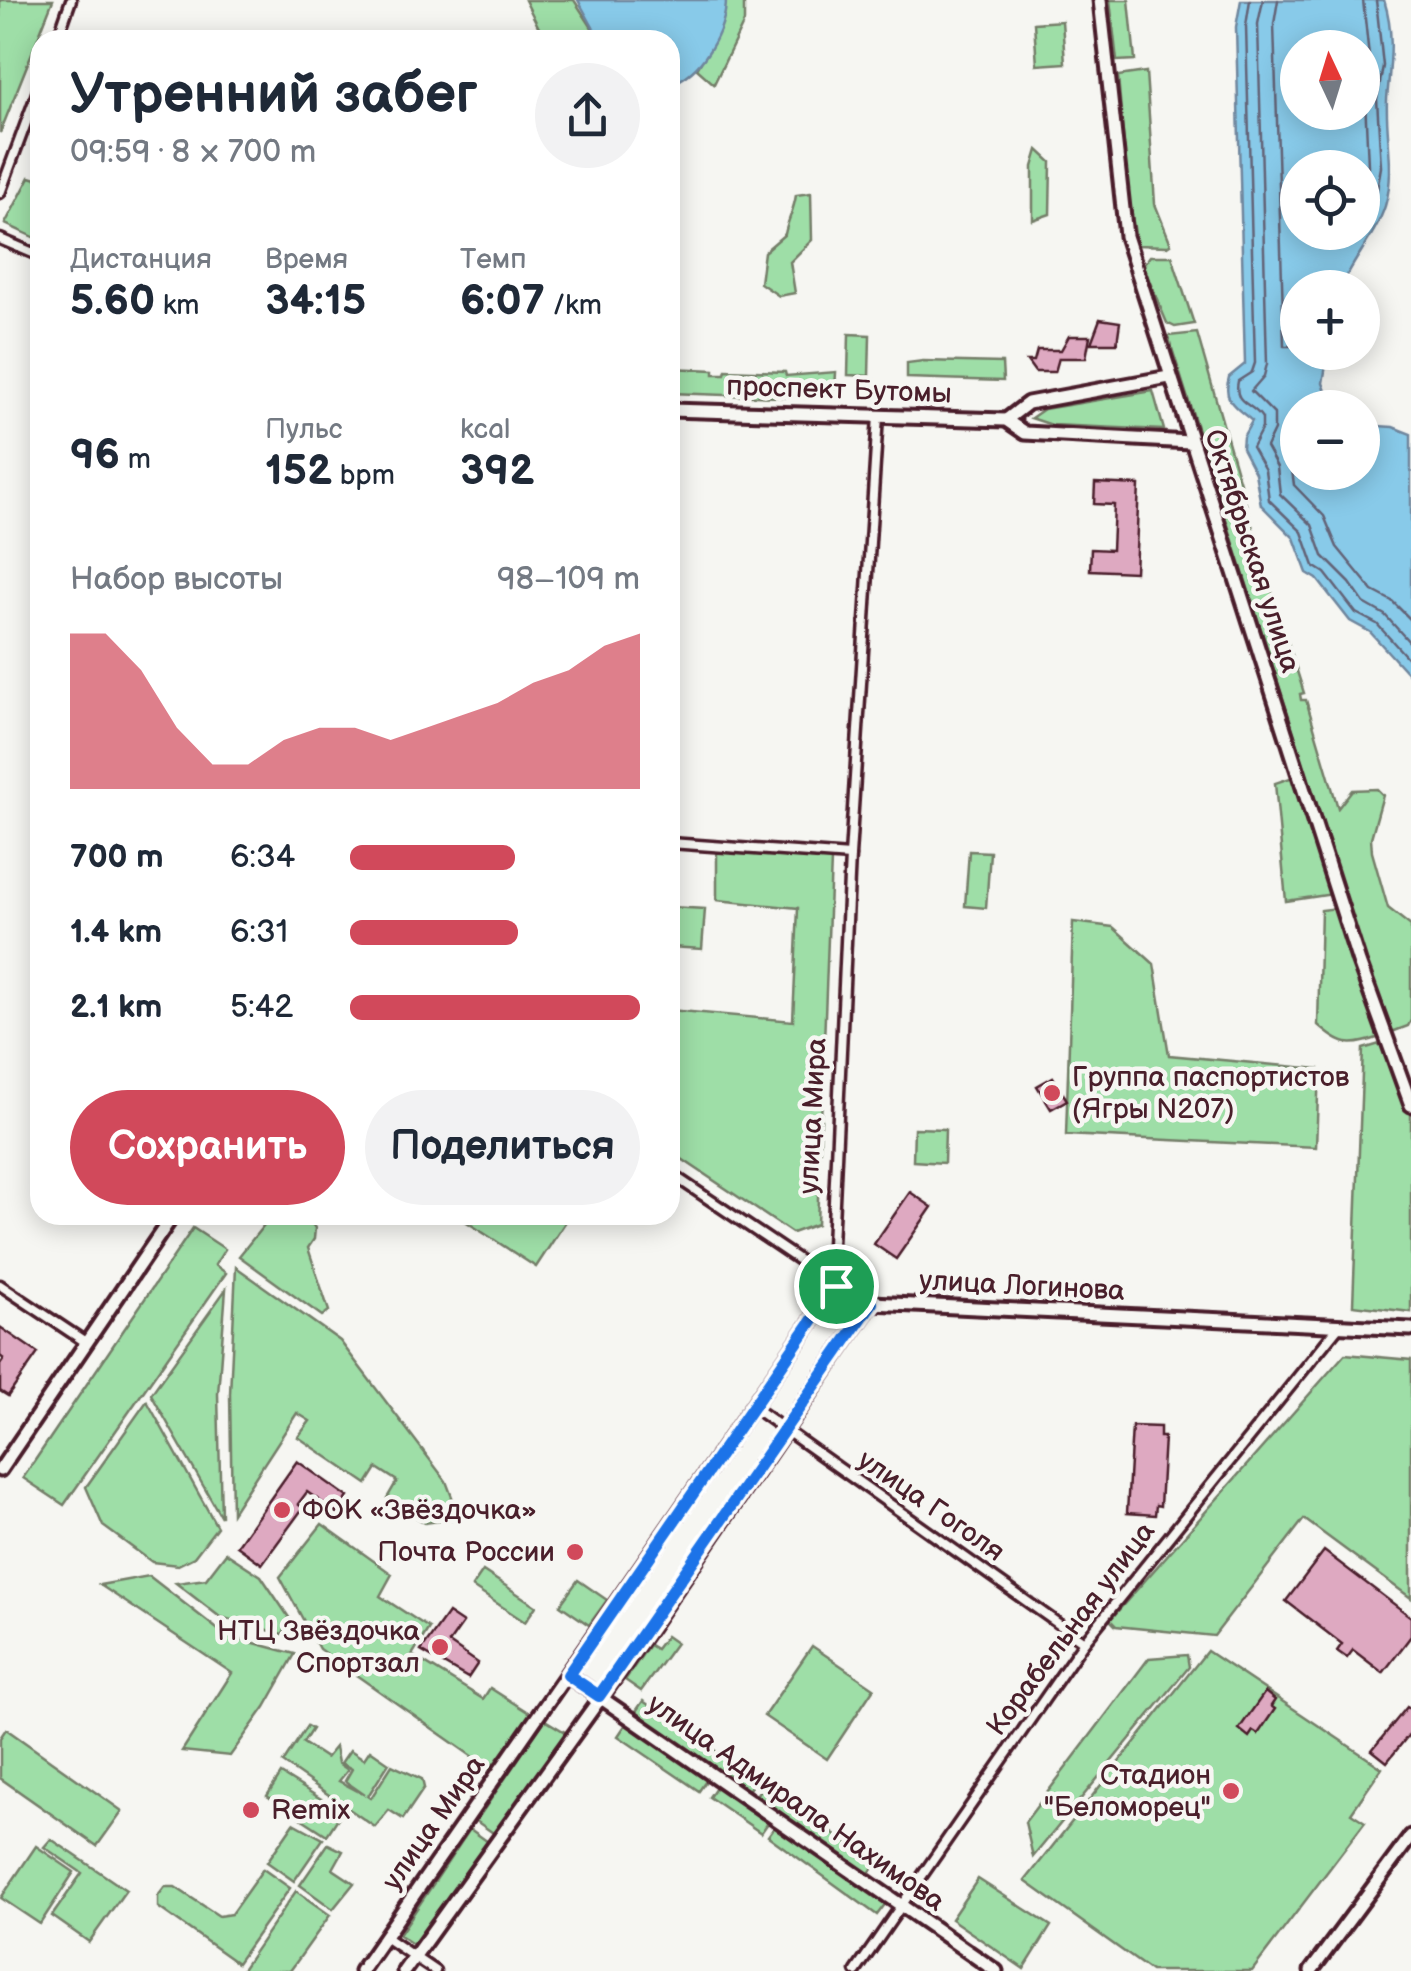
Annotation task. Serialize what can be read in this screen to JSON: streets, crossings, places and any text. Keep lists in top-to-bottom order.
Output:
{
  "streets": {
    "main road": [
      "проспект Бутомы",
      "Октябрьская улица",
      "улица Мира",
      "улица Логинова",
      "улица Адмирала Нахимова"
    ],
    "street": ["улица Гоголя", "Корабельная улица"]
  },
  "crossings": [
    ["проспект Бутомы", "Октябрьская улица"],
    ["проспект Бутомы", "улица Мира"],
    ["улица Мира", "улица Логинова"],
    ["улица Мира", "улица Гоголя"],
    ["улица Мира", "улица Адмирала Нахимова"],
    ["улица Логинова", "Корабельная улица"],
    ["улица Гоголя", "Корабельная улица"],
    ["Корабельная улица", "улица Адмирала Нахимова"]
  ],
  "places": [
    "Группа паспортистов (Ягры N207)",
    "ФОК «Звёздочка»",
    "Почта России",
    "НТЦ Звёздочка Спортзал",
    "Стадион \"Беломорец\"",
    "Remix"
  ],
  "north": "top",
  "page": {
    "map_buttons": ["+", "−"],
    "heading": ["Утренний забег", "09:59 · 8 × 700 m"],
    "stats": [
      ["Дистанция", "5.60 km"],
      ["Время", "34:15"],
      ["Темп", "6:07 /km"],
      ["96 m"],
      ["Пульс", "152 bpm"],
      ["kcal", "392"]
    ],
    "chart": ["Набор высоты", "98–109 m"],
    "list": [
      {
        "name": "700 m",
        "note": "6:34"
      },
      {
        "name": "1.4 km",
        "note": "6:31"
      },
      {
        "name": "2.1 km",
        "note": "5:42"
      }
    ],
    "buttons": ["Сохранить", "Поделиться"]
  }
}
